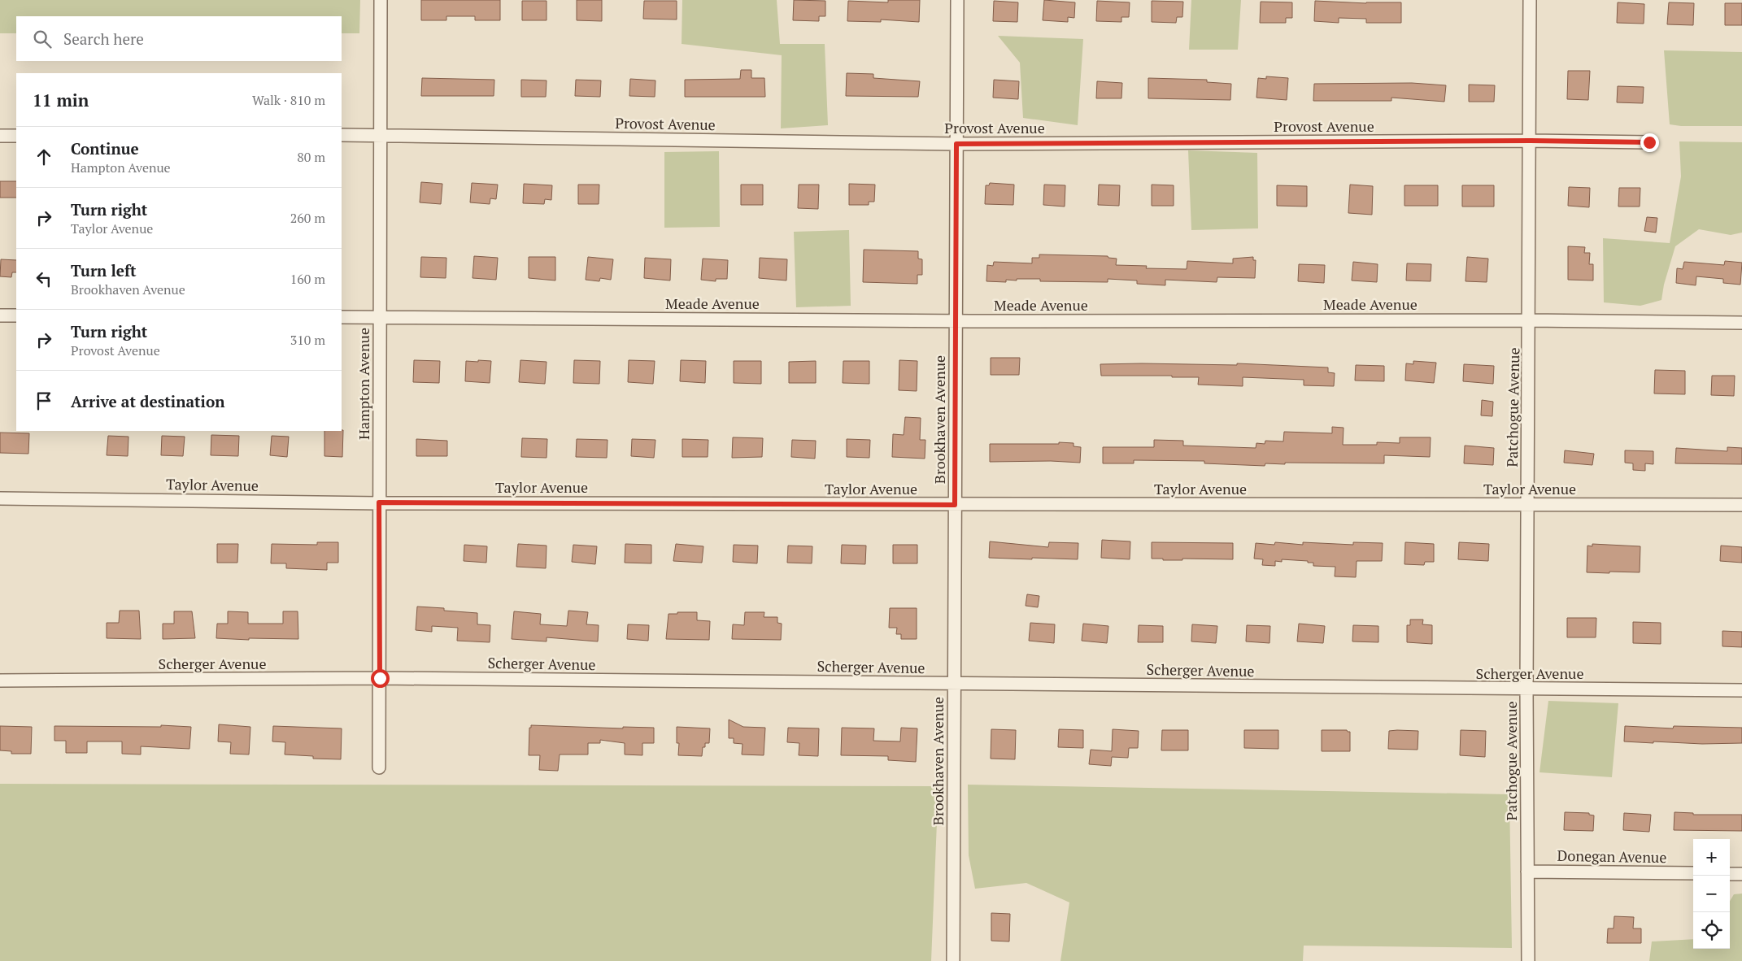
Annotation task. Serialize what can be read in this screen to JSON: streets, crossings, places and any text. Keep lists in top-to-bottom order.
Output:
{
  "streets": {
    "street": [
      "Provost Avenue",
      "Meade Avenue",
      "Hampton Avenue",
      "Patchogue Avenue",
      "Brookhaven Avenue",
      "Taylor Avenue",
      "Scherger Avenue",
      "Donegan Avenue"
    ]
  },
  "crossings": [
    ["Provost Avenue", "Hampton Avenue"],
    ["Provost Avenue", "Patchogue Avenue"],
    ["Provost Avenue", "Brookhaven Avenue"],
    ["Meade Avenue", "Hampton Avenue"],
    ["Meade Avenue", "Patchogue Avenue"],
    ["Meade Avenue", "Brookhaven Avenue"],
    ["Hampton Avenue", "Taylor Avenue"],
    ["Hampton Avenue", "Scherger Avenue"],
    ["Patchogue Avenue", "Taylor Avenue"],
    ["Patchogue Avenue", "Scherger Avenue"],
    ["Patchogue Avenue", "Donegan Avenue"],
    ["Brookhaven Avenue", "Taylor Avenue"],
    ["Brookhaven Avenue", "Scherger Avenue"]
  ],
  "page": {
    "search": "Search here",
    "heading": ["11 min", "Walk · 810 m"],
    "list": [
      ["Continue", "Hampton Avenue", "80 m"],
      ["Turn right", "Taylor Avenue", "260 m"],
      ["Turn left", "Brookhaven Avenue", "160 m"],
      ["Turn right", "Provost Avenue", "310 m"],
      "Arrive at destination"
    ],
    "map_buttons": ["+", "−"]
  }
}
